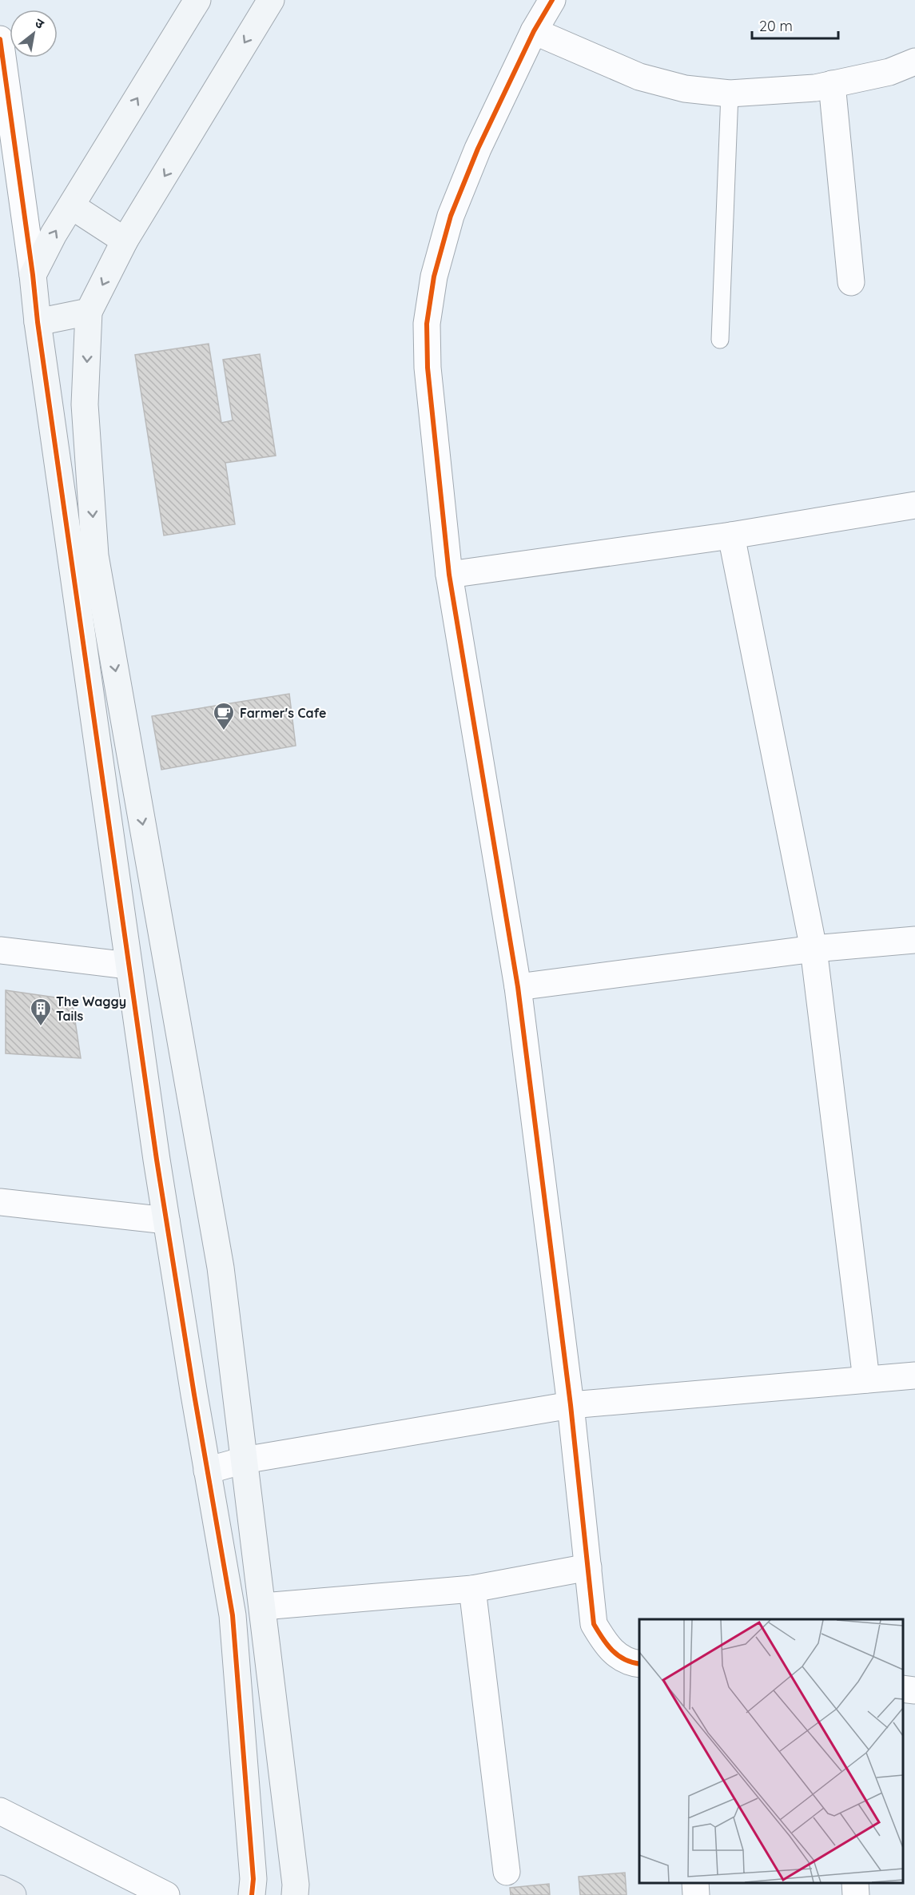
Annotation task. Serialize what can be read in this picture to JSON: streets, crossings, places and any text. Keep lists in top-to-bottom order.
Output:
{
  "places": {
    "cafe": ["Farmer's Cafe"],
    "building": ["The Waggy Tails"]
  },
  "scale_bar": "20 m",
  "north": "top right"
}
